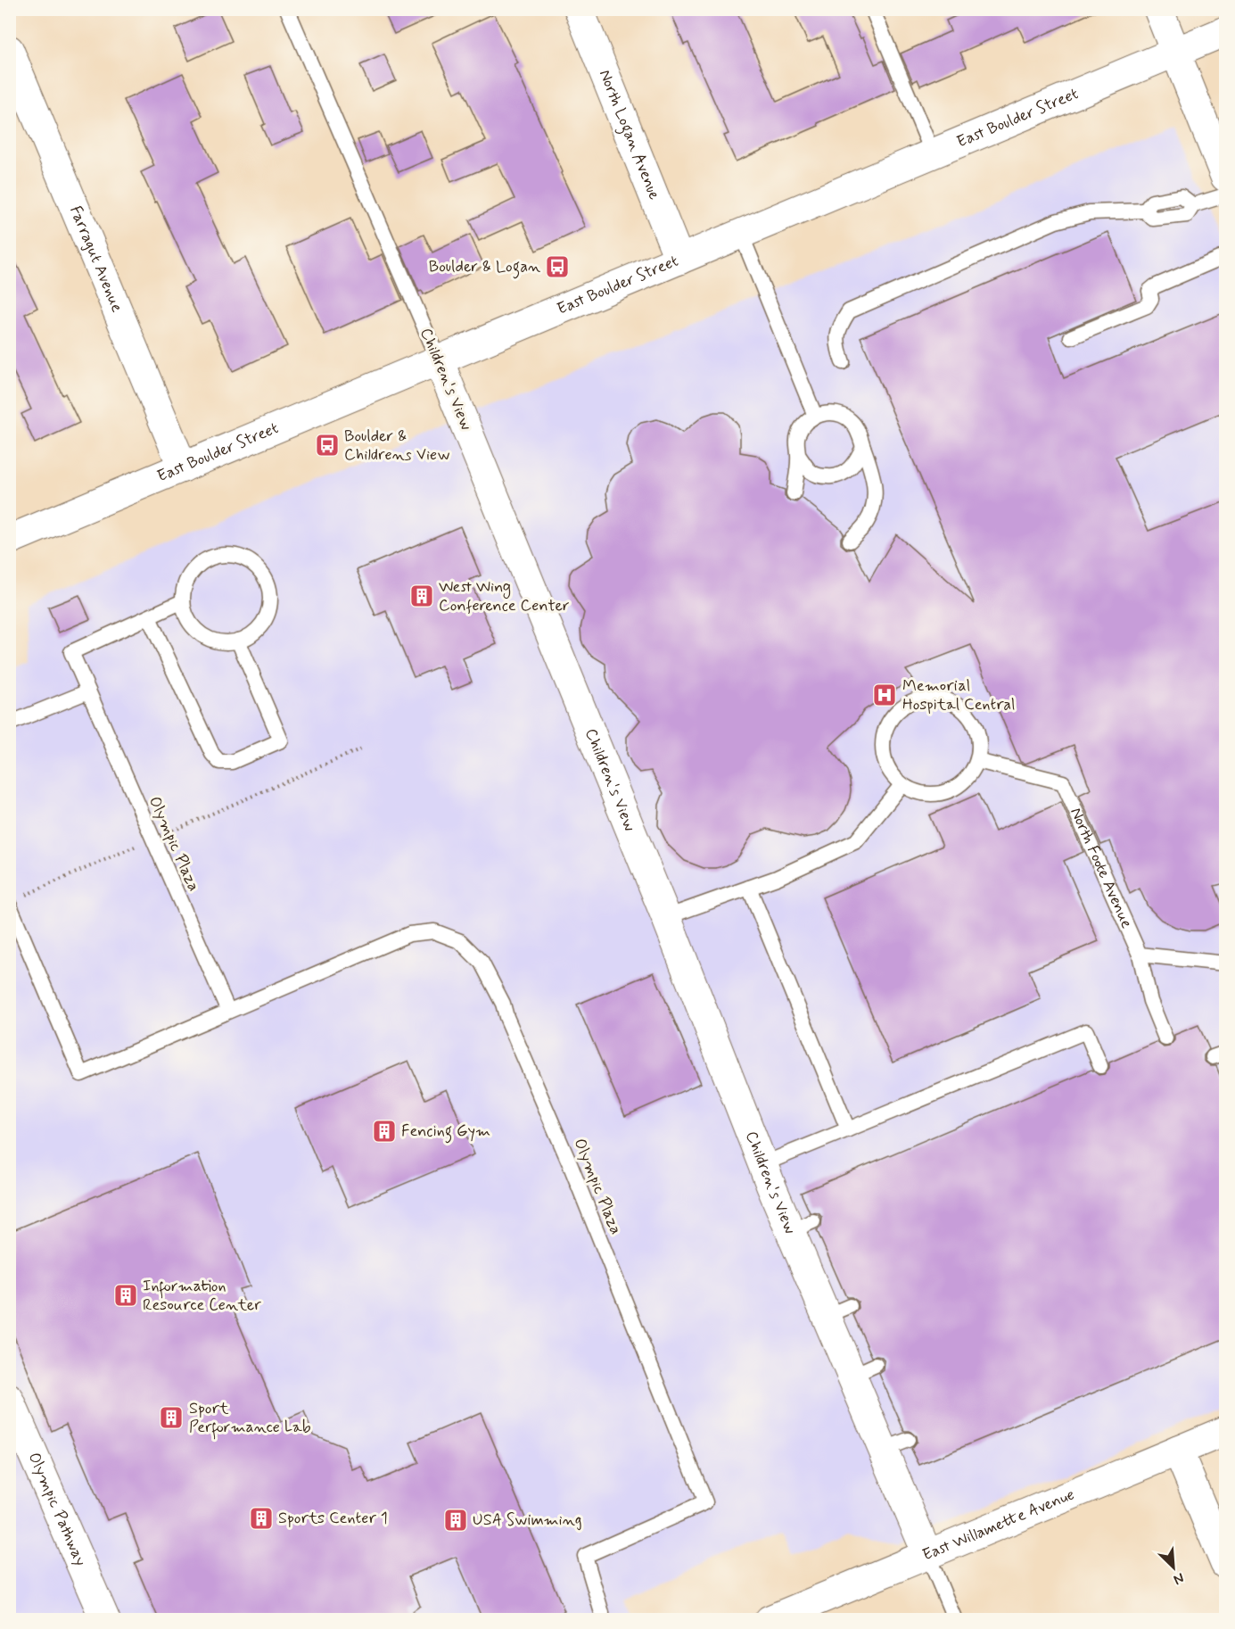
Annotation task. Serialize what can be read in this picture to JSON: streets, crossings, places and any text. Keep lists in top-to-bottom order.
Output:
{
  "streets": {
    "street": [
      "East Boulder Street",
      "North Logan Avenue",
      "Farragut Avenue",
      "Children's View",
      "Olympic Pathway",
      "East Willamette Avenue"
    ],
    "lane": ["Olympic Plaza", "North Foote Avenue"]
  },
  "crossings": [
    ["East Boulder Street", "North Logan Avenue"],
    ["East Boulder Street", "Farragut Avenue"],
    ["East Boulder Street", "Children's View"],
    ["Children's View", "East Willamette Avenue"]
  ],
  "places": {
    "bus stop": ["Boulder & Logan", "Boulder & Childrens View"],
    "building": [
      "West Wing Conference Center",
      "Fencing Gym",
      "Information Resource Center",
      "Sport Performance Lab",
      "Sports Center 1",
      "USA Swimming"
    ],
    "hospital": ["Memorial Hospital Central"]
  },
  "north": "bottom right"
}
